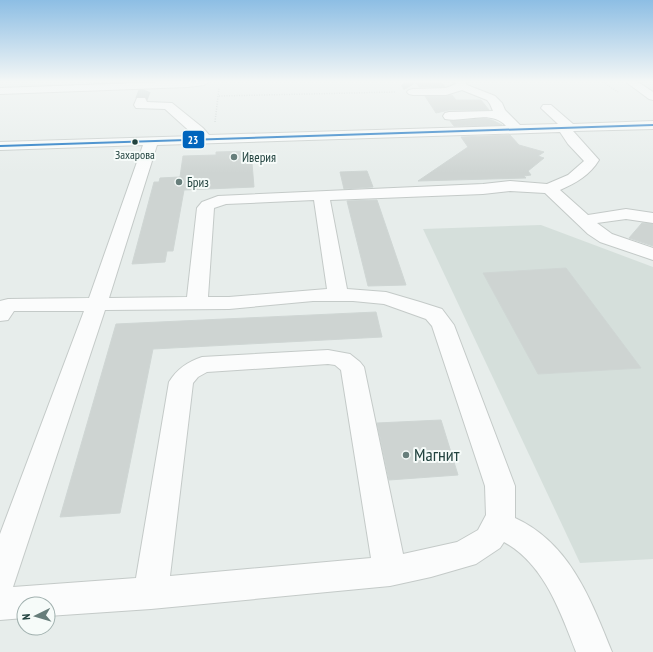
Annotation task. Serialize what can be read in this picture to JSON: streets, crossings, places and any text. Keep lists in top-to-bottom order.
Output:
{
  "places": [
    "Захарова",
    "Иверия",
    "Бриз",
    "Магнит"
  ],
  "lines": ["transit line 23"],
  "north": "left"
}
